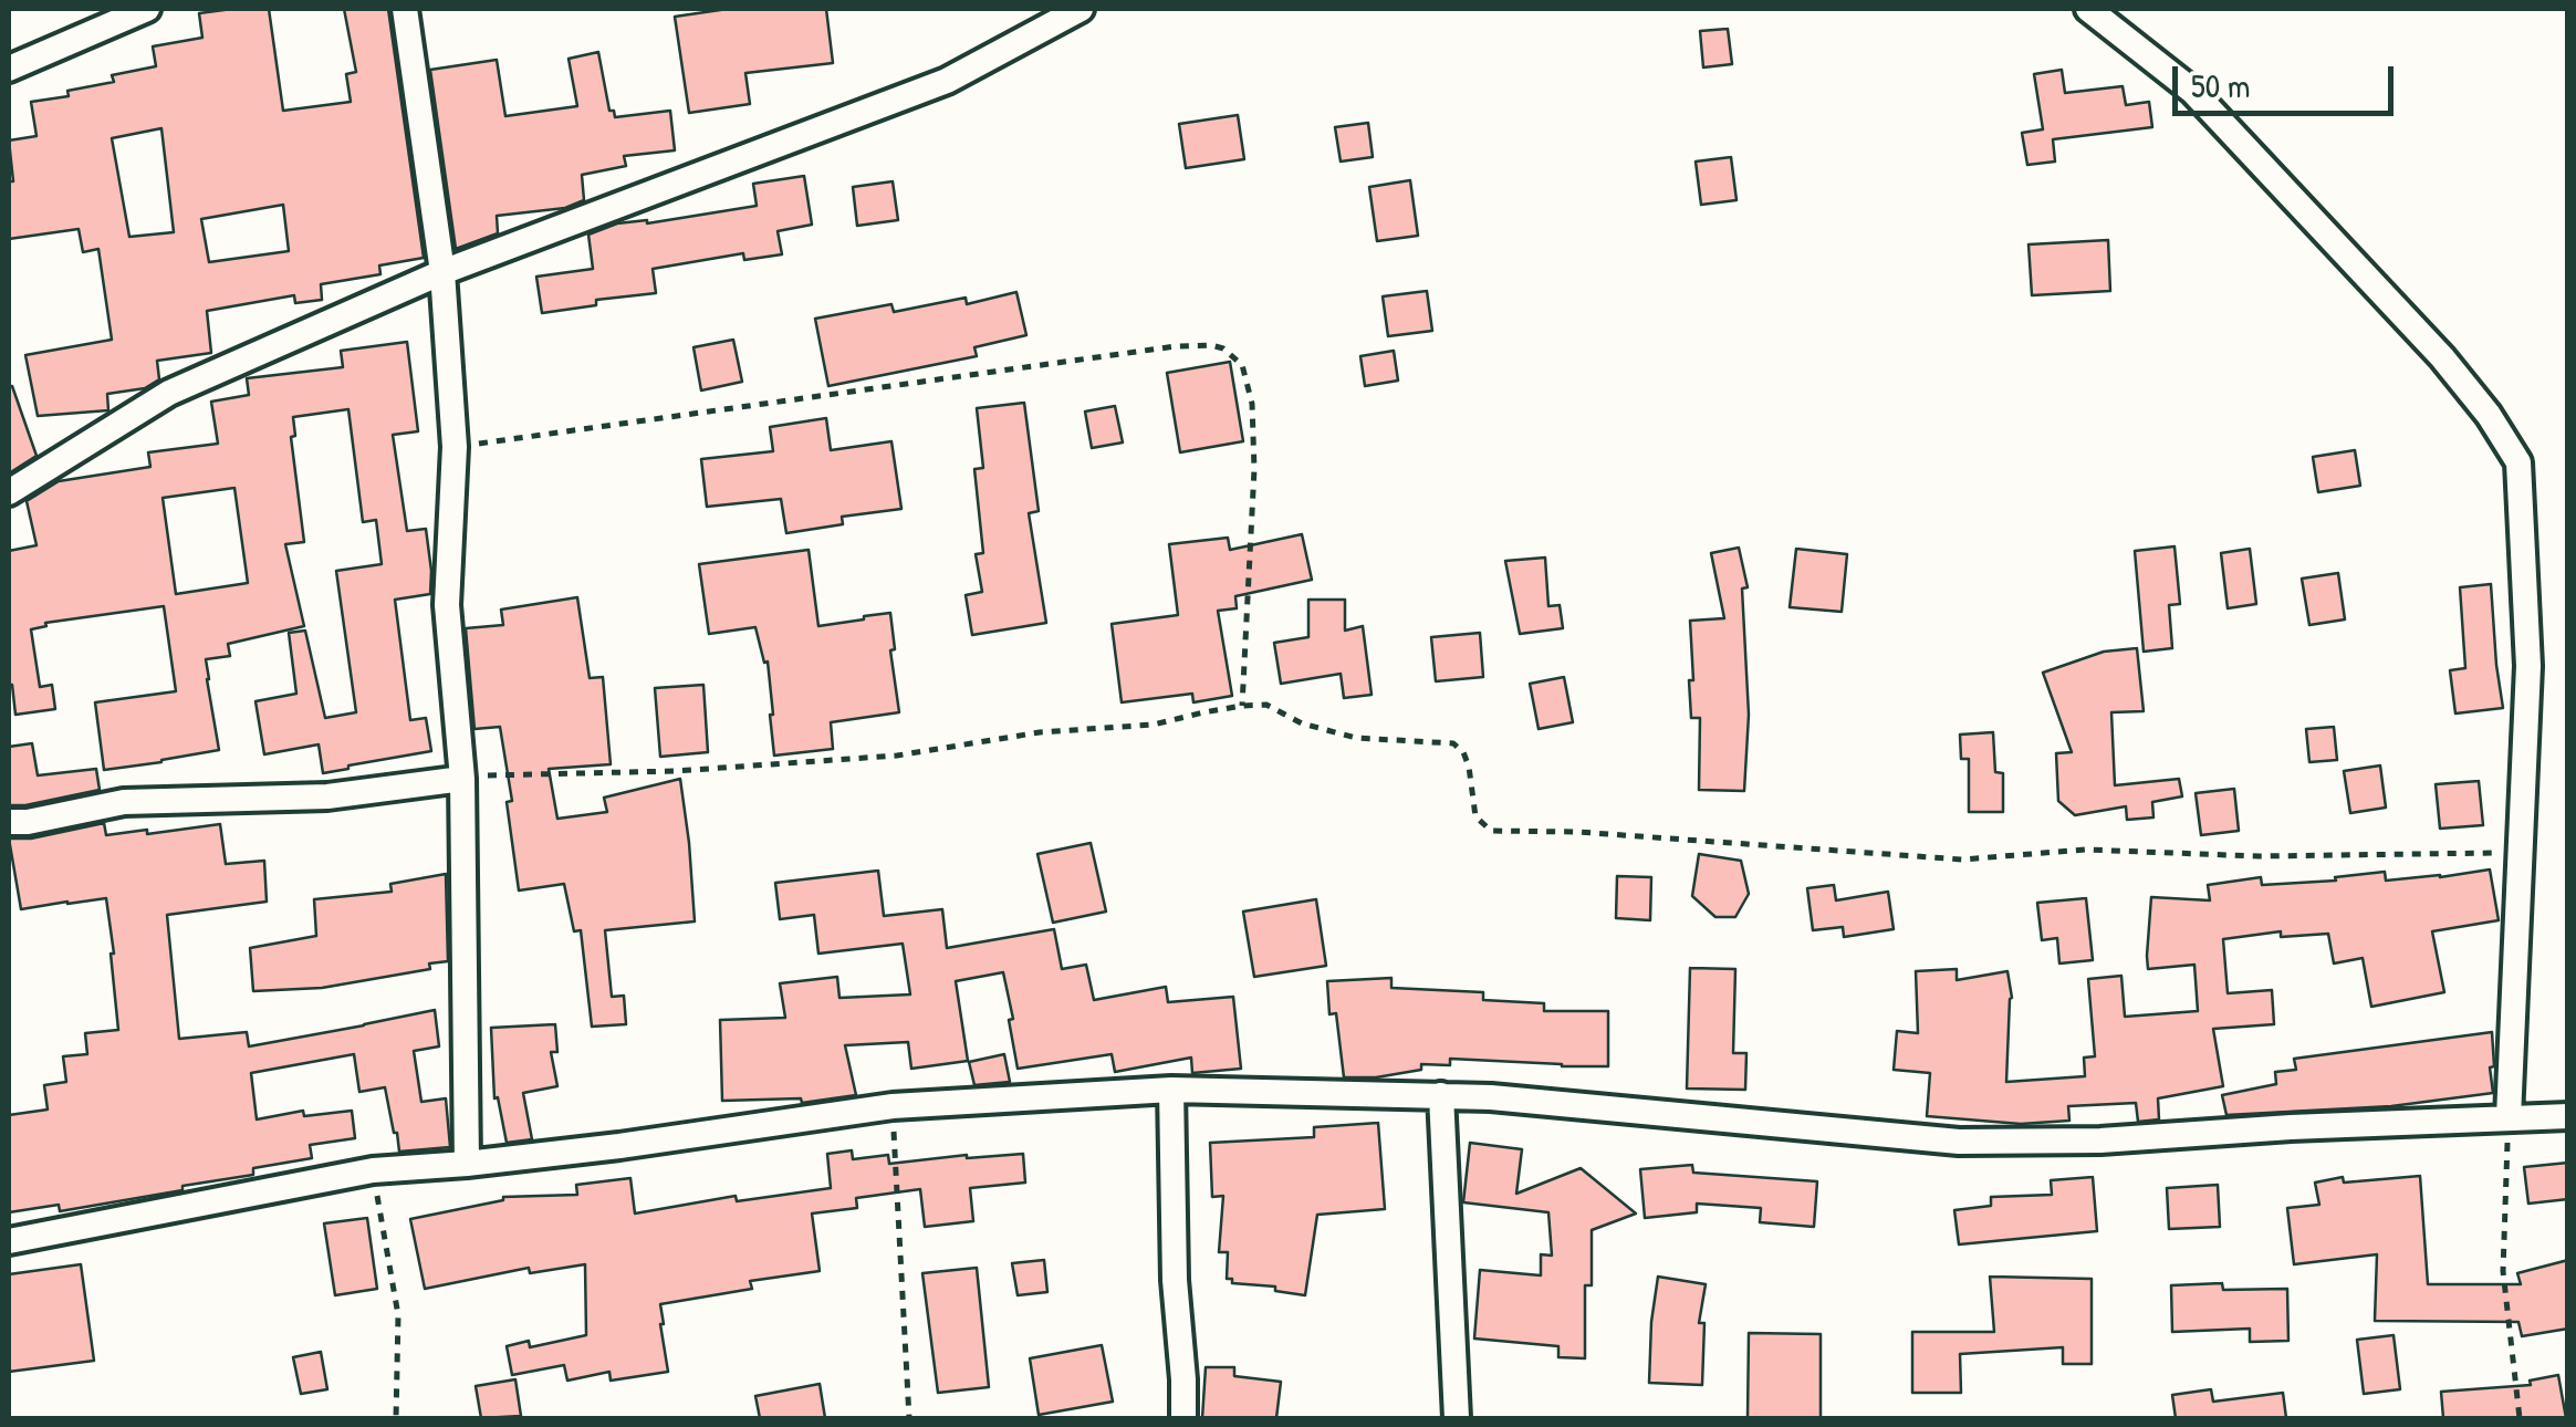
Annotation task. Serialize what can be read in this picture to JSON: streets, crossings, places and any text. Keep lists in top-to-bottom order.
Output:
{
  "scale_bar": "50 m"
}
